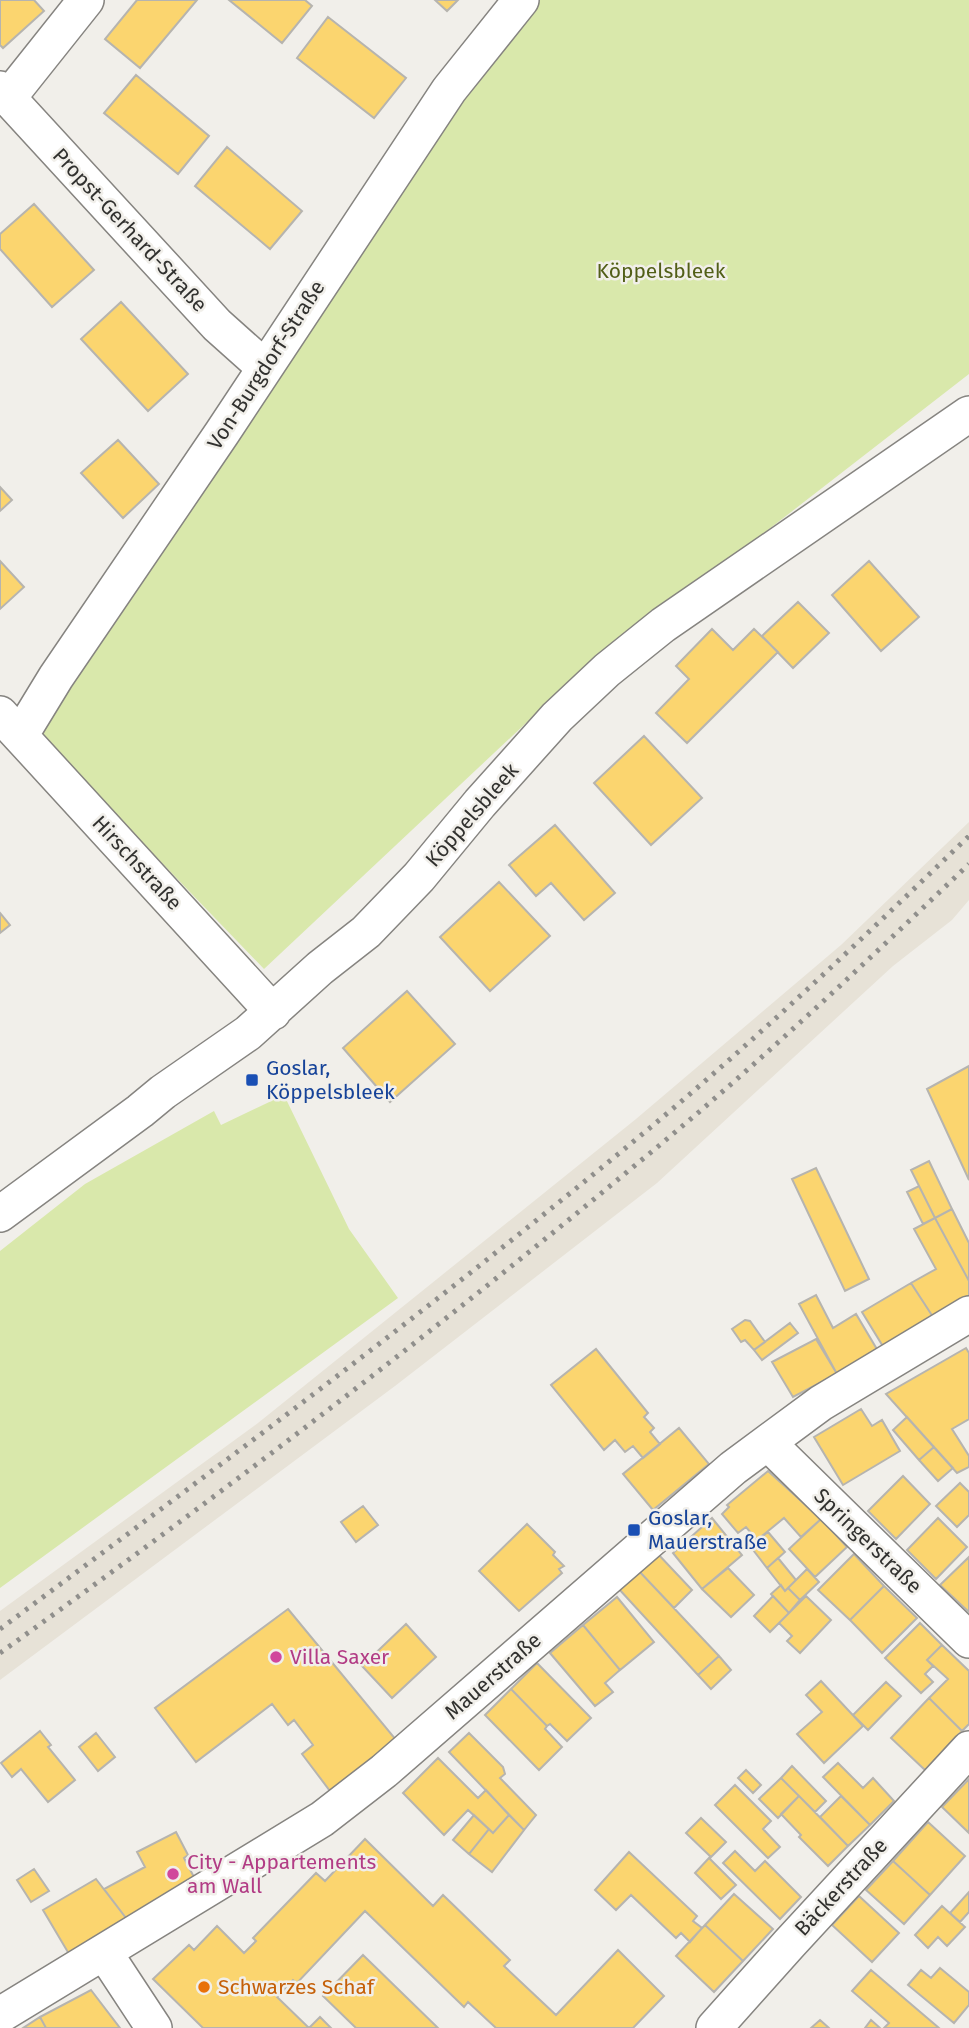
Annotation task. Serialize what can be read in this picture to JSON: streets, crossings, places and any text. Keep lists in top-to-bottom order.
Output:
{
  "streets": {
    "street": [
      "Propst-Gerhard-Straße",
      "Von-Burgdorf-Straße",
      "Köppelsbleek",
      "Hirschstraße",
      "Springerstraße",
      "Mauerstraße",
      "Bäckerstraße"
    ]
  },
  "crossings": [
    ["Propst-Gerhard-Straße", "Von-Burgdorf-Straße"],
    ["Von-Burgdorf-Straße", "Hirschstraße"],
    ["Köppelsbleek", "Hirschstraße"],
    ["Springerstraße", "Mauerstraße"]
  ],
  "parks": ["Köppelsbleek"],
  "places": {
    "transit": ["Goslar, Köppelsbleek", "Goslar, Mauerstraße"],
    "other": ["Villa Saxer", "City - Appartements am Wall", "Schwarzes Schaf"]
  }
}
